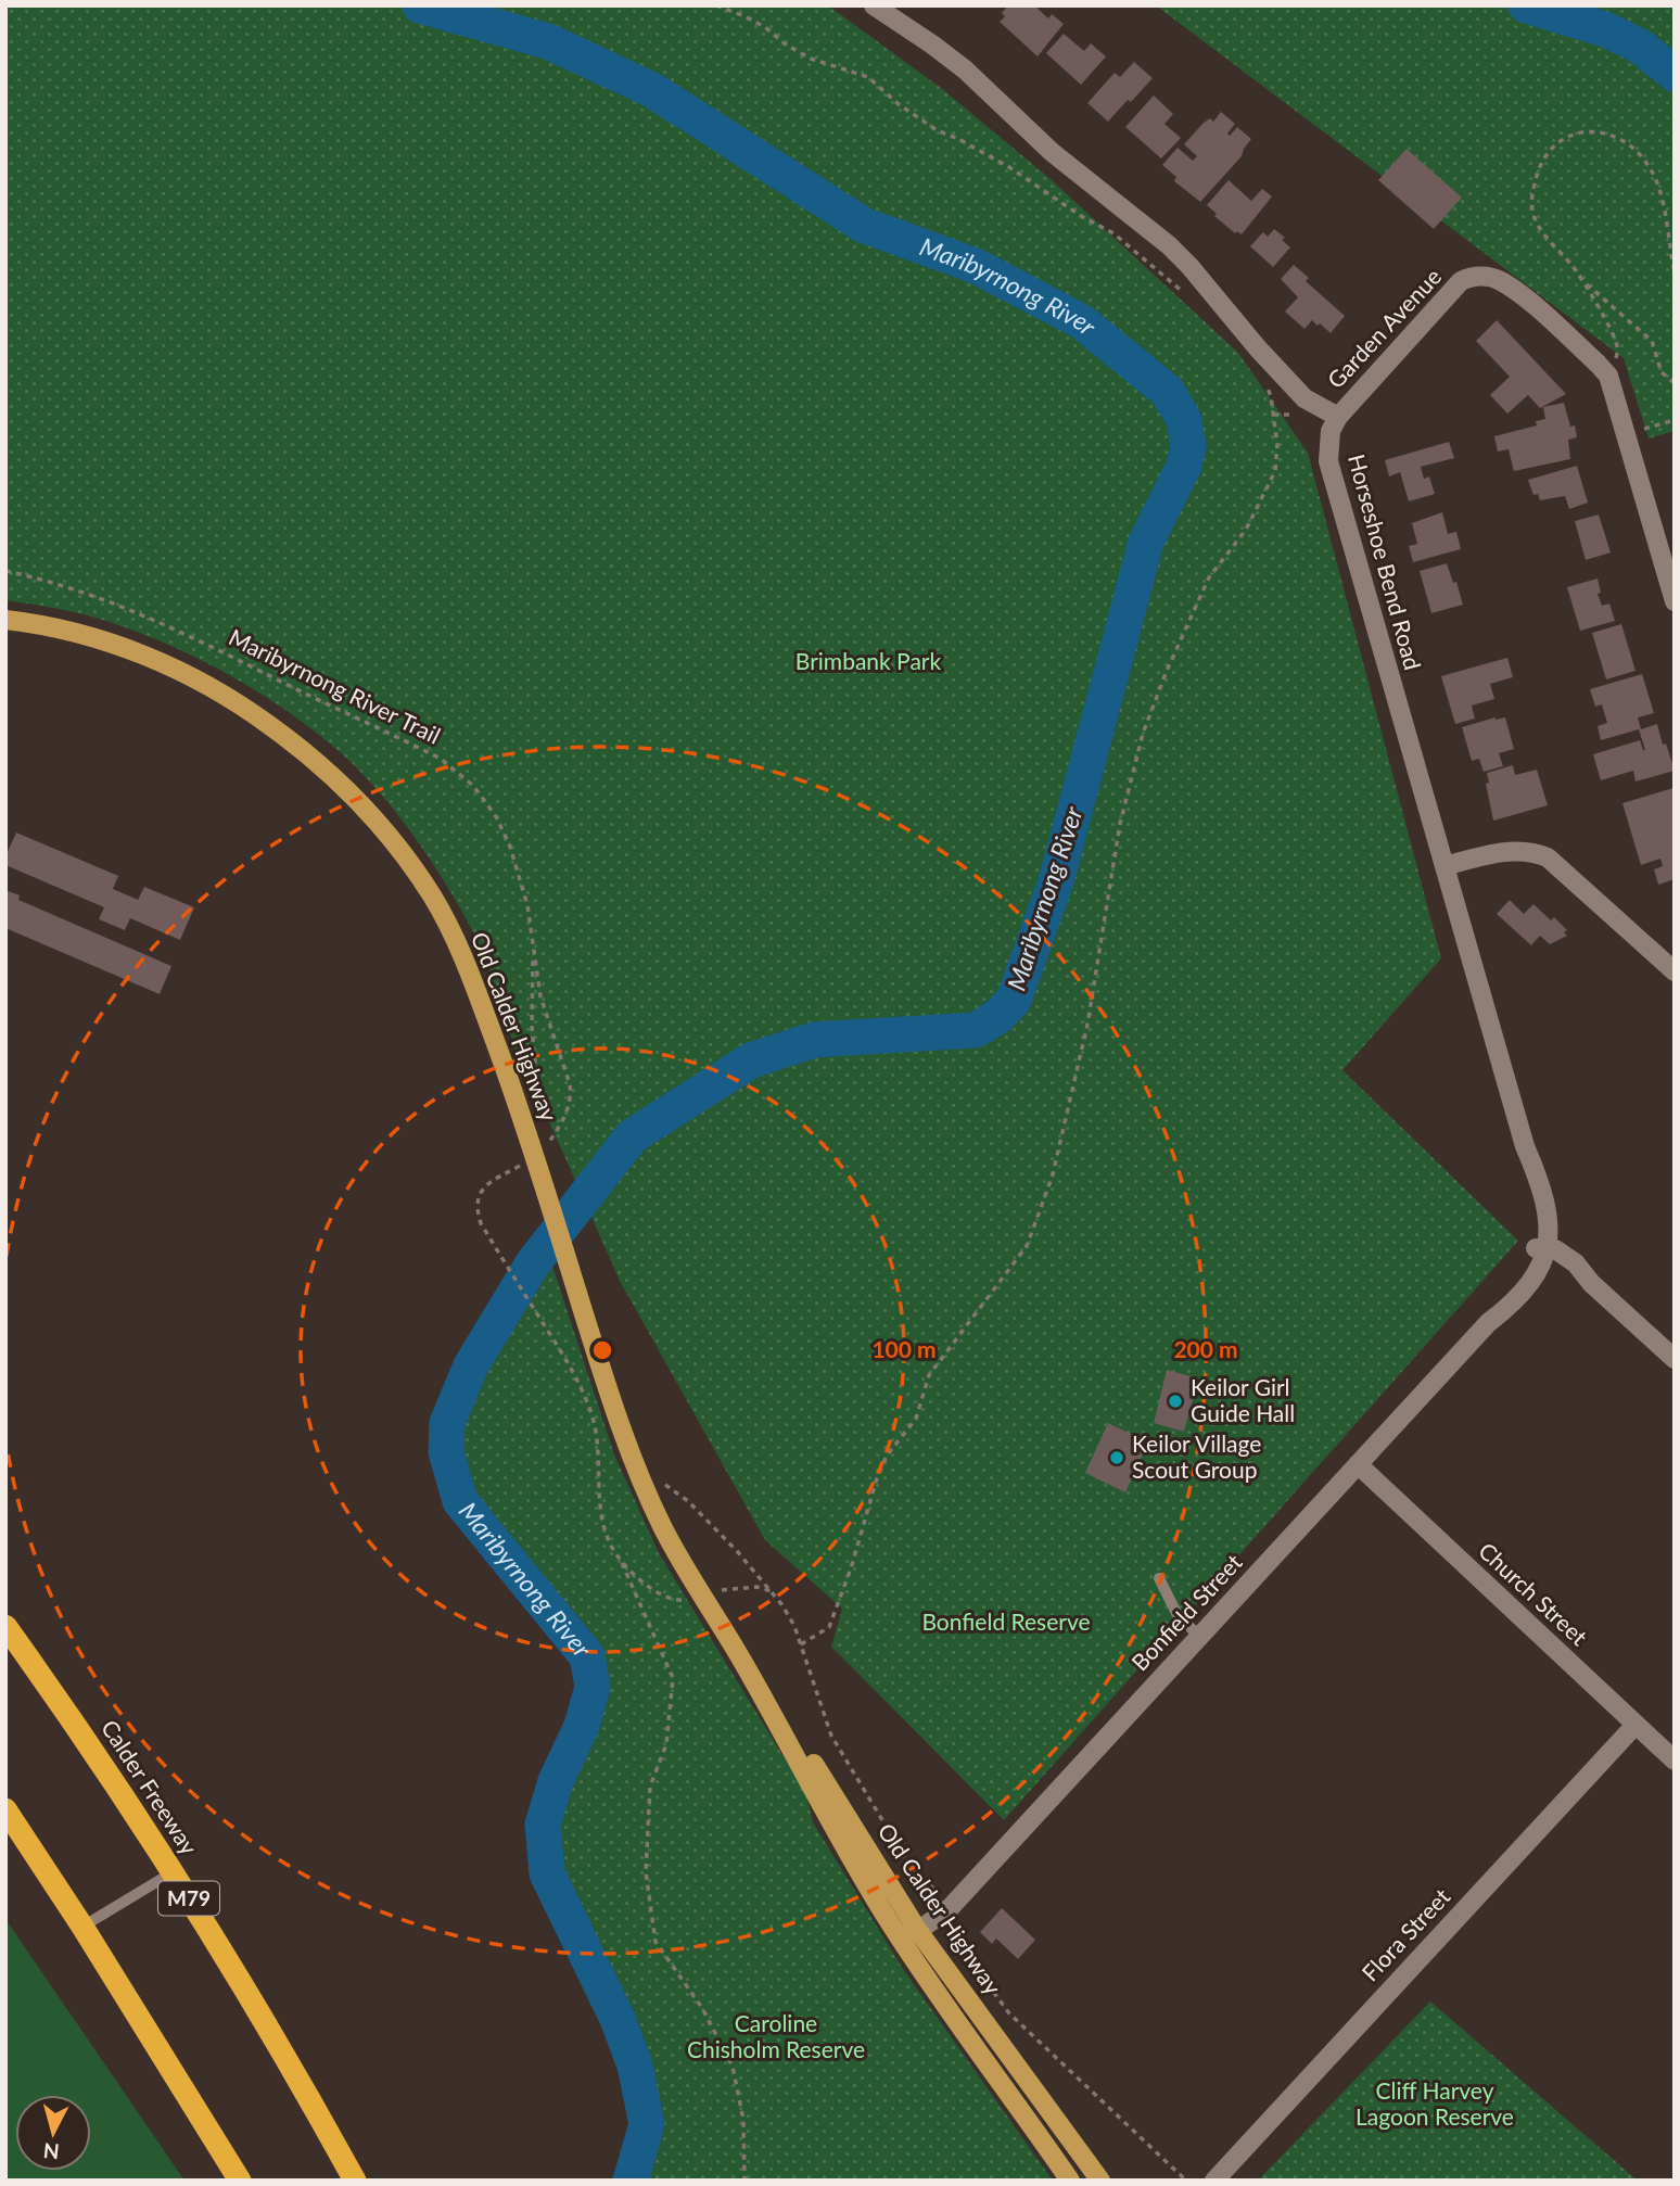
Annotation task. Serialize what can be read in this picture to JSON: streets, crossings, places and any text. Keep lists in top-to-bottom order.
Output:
{
  "streets": {
    "highway": ["Calder Freeway", "M79"],
    "main road": ["Old Calder Highway"],
    "street": [
      "Garden Avenue",
      "Horseshoe Bend Road",
      "Church Street",
      "Bonfield Street",
      "Flora Street"
    ],
    "path": ["Maribyrnong River Trail"]
  },
  "crossings": [
    ["Garden Avenue", "Horseshoe Bend Road"],
    ["Horseshoe Bend Road", "Bonfield Street"],
    ["Old Calder Highway", "Bonfield Street"],
    ["Church Street", "Bonfield Street"],
    ["Church Street", "Flora Street"]
  ],
  "water": ["Maribyrnong River"],
  "parks": [
    "Brimbank Park",
    "Bonfield Reserve",
    "Caroline Chisholm Reserve",
    "Cliff Harvey Lagoon Reserve"
  ],
  "places": ["Keilor Girl Guide Hall", "Keilor Village Scout Group"],
  "north": "bottom",
  "rings": ["100 m", "200 m"]
}
